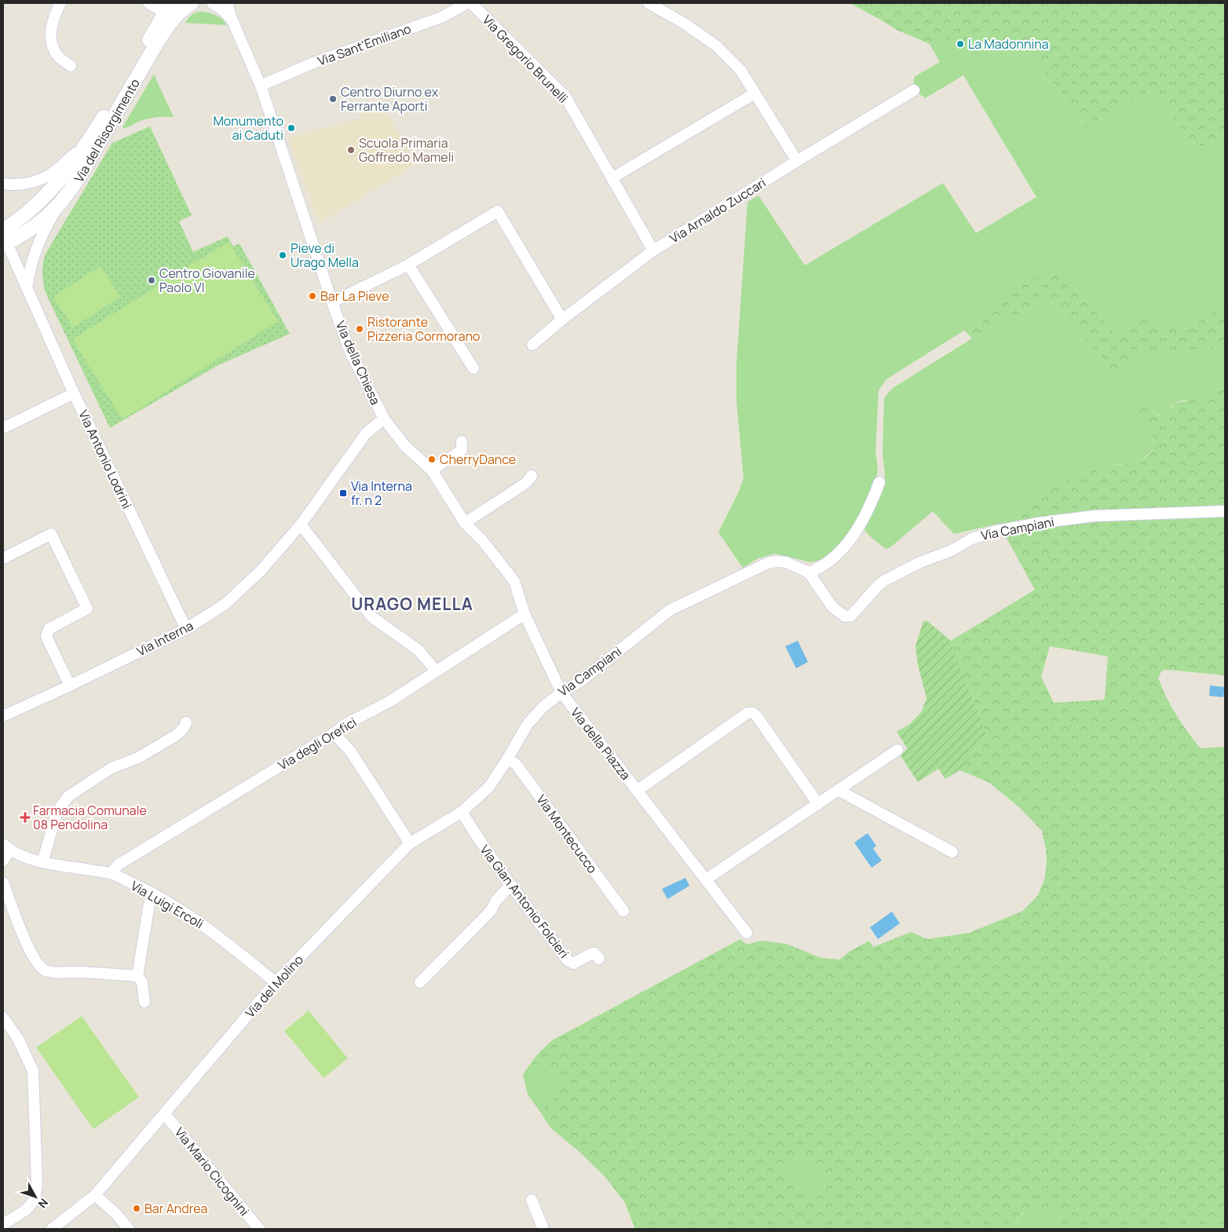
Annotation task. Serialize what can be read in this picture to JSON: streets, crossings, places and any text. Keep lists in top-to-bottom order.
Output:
{
  "streets": {
    "street": [
      "Via Sant'Emiliano",
      "Via Gregorio Brunelli",
      "Via del Risorgimento",
      "Via Arnaldo Zuccari",
      "Via della Chiesa",
      "Via Antonio Lodrini",
      "Via Campiani",
      "Via Interna",
      "Via degli Orefici",
      "Via della Piazza",
      "Via Montecucco",
      "Via Gian Antonio Folcieri",
      "Via Luigi Ercoli",
      "Via del Molino",
      "Via Mario Cicognini"
    ]
  },
  "crossings": [
    ["Via Sant'Emiliano", "Via della Chiesa"],
    ["Via Gregorio Brunelli", "Via Arnaldo Zuccari"],
    ["Via del Risorgimento", "Via Antonio Lodrini"],
    ["Via della Chiesa", "Via Interna"],
    ["Via della Chiesa", "Via della Piazza"],
    ["Via Antonio Lodrini", "Via Interna"],
    ["Via Campiani", "Via della Piazza"],
    ["Via Campiani", "Via Montecucco"],
    ["Via Campiani", "Via Gian Antonio Folcieri"],
    ["Via Campiani", "Via del Molino"],
    ["Via Interna", "Via della Piazza"],
    ["Via degli Orefici", "Via della Piazza"],
    ["Via degli Orefici", "Via Luigi Ercoli"],
    ["Via Luigi Ercoli", "Via del Molino"],
    ["Via del Molino", "Via Mario Cicognini"]
  ],
  "districts": ["URAGO MELLA"],
  "places": {
    "other": [
      "La Madonnina",
      "Centro Diurno ex Ferrante Aporti",
      "Monumento ai Caduti",
      "Scuola Primaria Goffredo Mameli",
      "Pieve di Urago Mella",
      "Centro Giovanile Paolo VI",
      "Bar La Pieve",
      "Ristorante Pizzeria Cormorano",
      "CherryDance",
      "Bar Andrea"
    ],
    "transit": ["Via Interna fr. n 2"],
    "health": ["Farmacia Comunale 08 Pendolina"]
  },
  "north": "bottom right"
}
